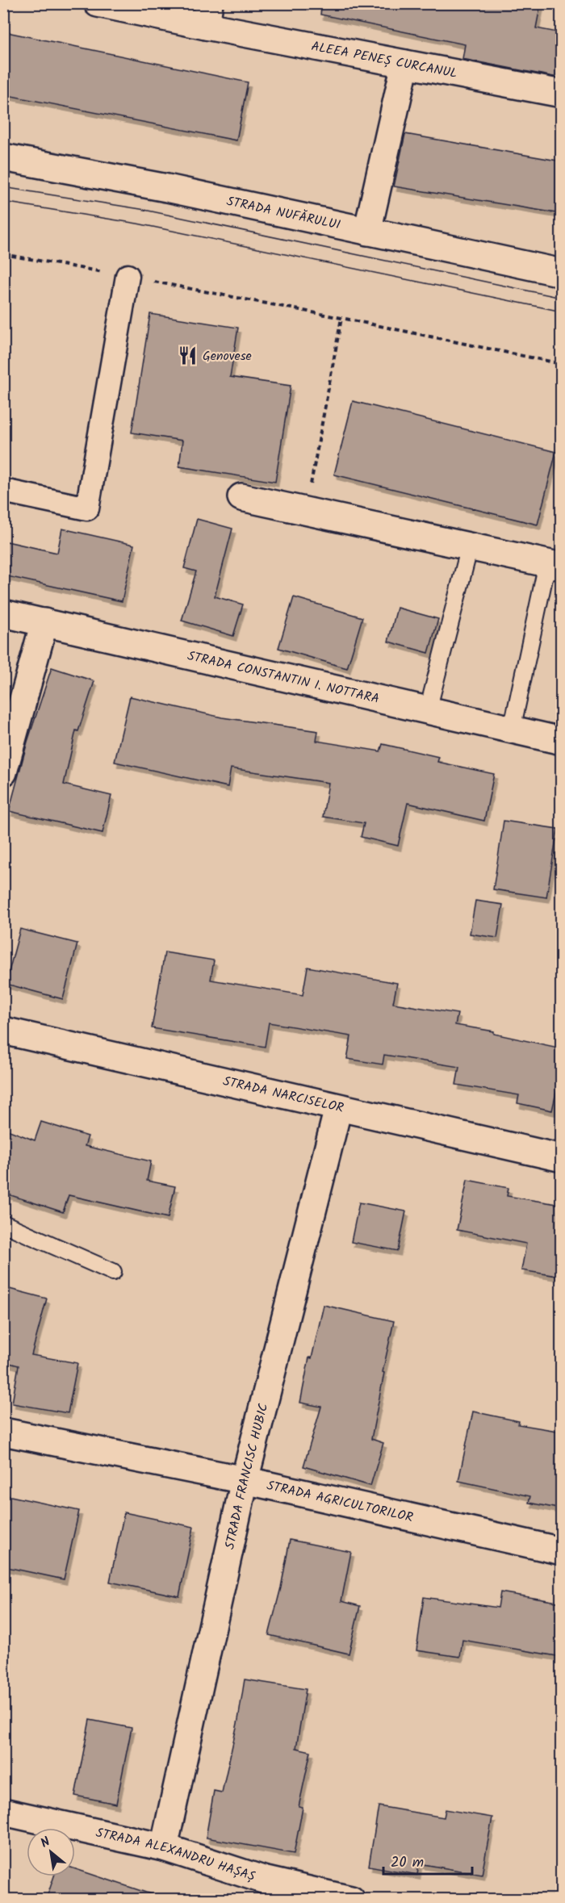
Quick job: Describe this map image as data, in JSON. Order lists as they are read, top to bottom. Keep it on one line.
{"streets":{"street":["ALEEA PENEȘ CURCANUL","STRADA NUFĂRULUI","STRADA CONSTANTIN I. NOTTARA","STRADA NARCISELOR","STRADA FRANCISC HUBIC","STRADA AGRICULTORILOR","STRADA ALEXANDRU HAȘAȘ"]},"crossings":[["STRADA NARCISELOR","STRADA FRANCISC HUBIC"],["STRADA FRANCISC HUBIC","STRADA AGRICULTORILOR"],["STRADA FRANCISC HUBIC","STRADA ALEXANDRU HAȘAȘ"]],"places":{"restaurant":["Genovese"]},"scale_bar":"20 m","north":"top left"}
